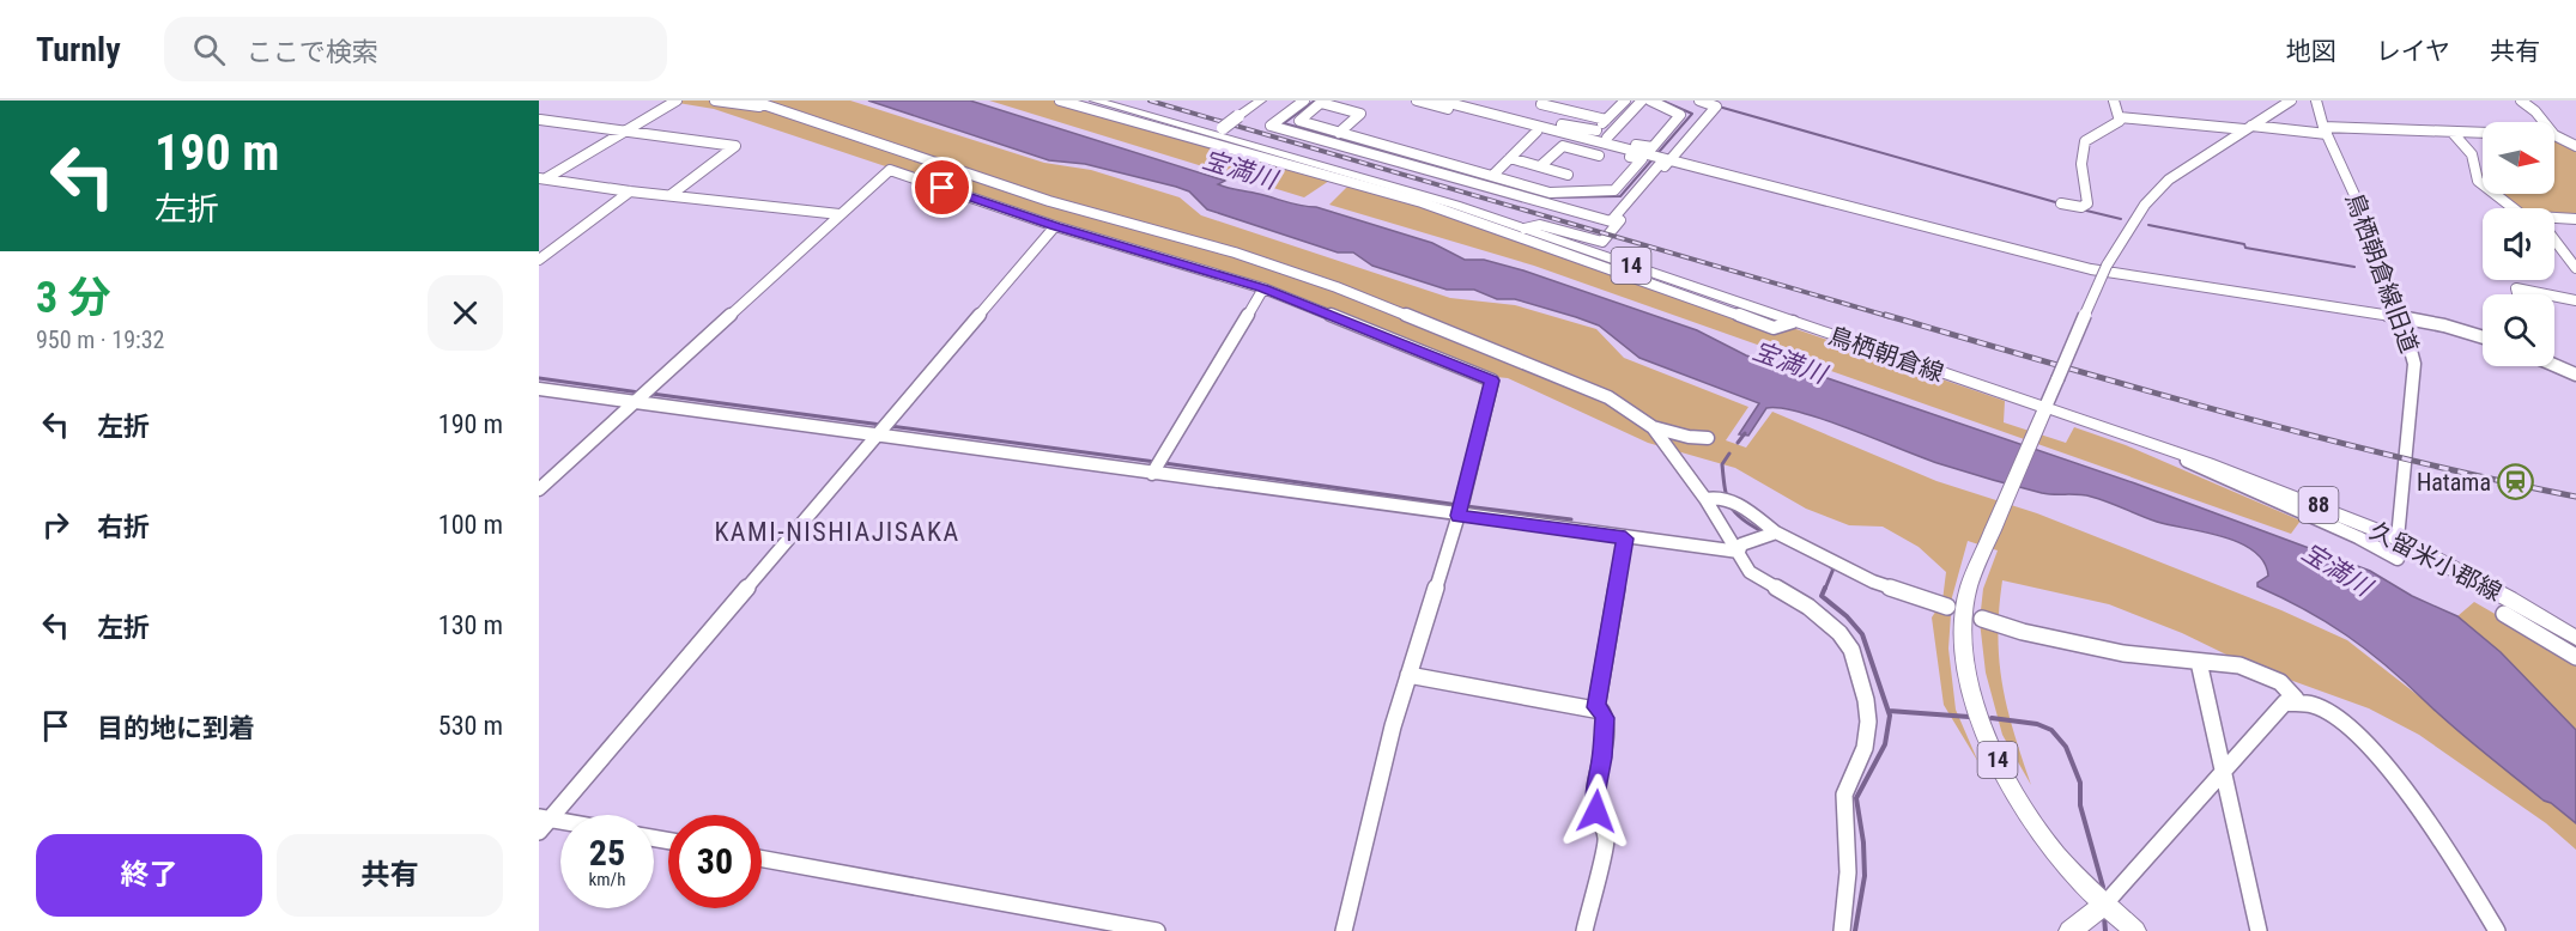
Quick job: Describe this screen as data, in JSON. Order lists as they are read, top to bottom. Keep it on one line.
{"streets":{"main road":["14","鳥栖朝倉線","88","久留米小郡線"],"street":["鳥栖朝倉線旧道"]},"crossings":[["14","鳥栖朝倉線"],["14","久留米小郡線"],["鳥栖朝倉線旧道","久留米小郡線"],["鳥栖朝倉線","久留米小郡線"]],"districts":["KAMI-NISHIAJISAKA"],"water":["宝満川"],"places":{"station":["Hatama"]},"north":"right","page":{"header":"Turnly","search":"ここで検索","nav":["地図","レイヤ","共有"],"turn":["190 m","左折"],"heading":["3 分","950 m · 19:32"],"list":[{"name":"左折","value":"190 m"},{"name":"右折","value":"100 m"},{"name":"左折","value":"130 m"},{"name":"目的地に到着","value":"530 m"}],"speed":"25 km/h","limit":"30","buttons":["終了","共有"]}}
